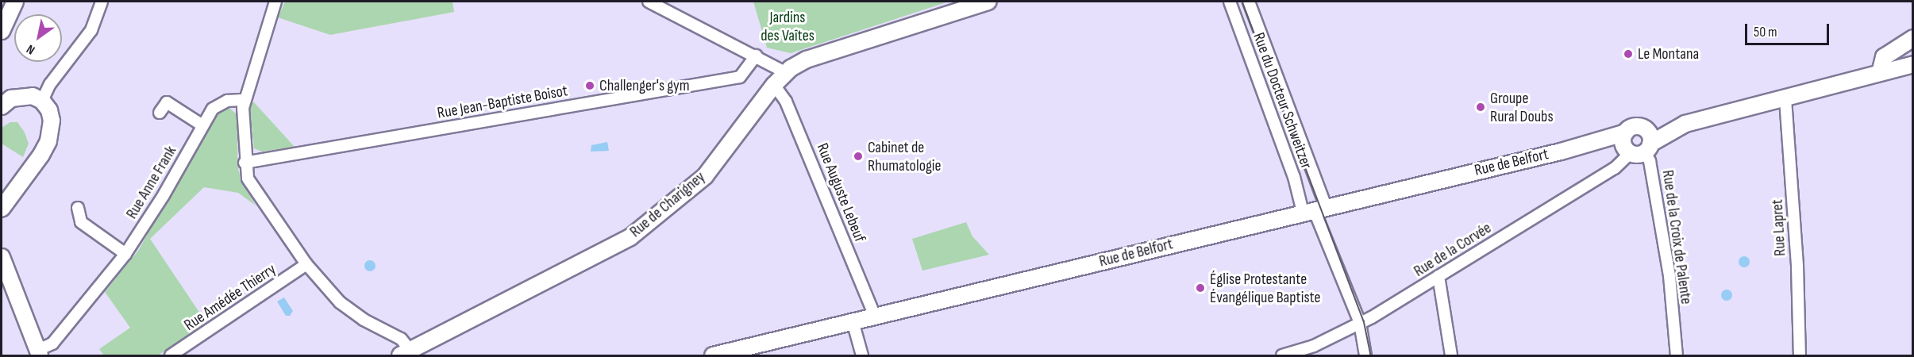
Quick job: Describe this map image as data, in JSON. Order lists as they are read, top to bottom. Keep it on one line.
{"streets":{"main road":["Rue de Belfort","Rue de Charigney"],"street":["Rue du Docteur Schweitzer","Rue Jean-Baptiste Boisot","Rue Anne Frank","Rue Auguste Lebeuf","Rue Lapret","Rue de la Croix de Palente","Rue de la Corvée","Rue Amédée Thierry"]},"crossings":[["Rue du Docteur Schweitzer","Rue de Belfort"],["Rue de Belfort","Rue Auguste Lebeuf"],["Rue de Belfort","Rue de la Croix de Palente"],["Rue de Belfort","Rue de la Corvée"],["Rue Auguste Lebeuf","Rue de Charigney"],["Rue de la Croix de Palente","Rue de la Corvée"]],"parks":["Jardins des Vaîtes"],"places":["Le Montana","Challenger's gym","Groupe Rural Doubs","Cabinet de Rhumatologie","Église Protestante Évangélique Baptiste"],"scale_bar":"50 m","north":"bottom left"}
